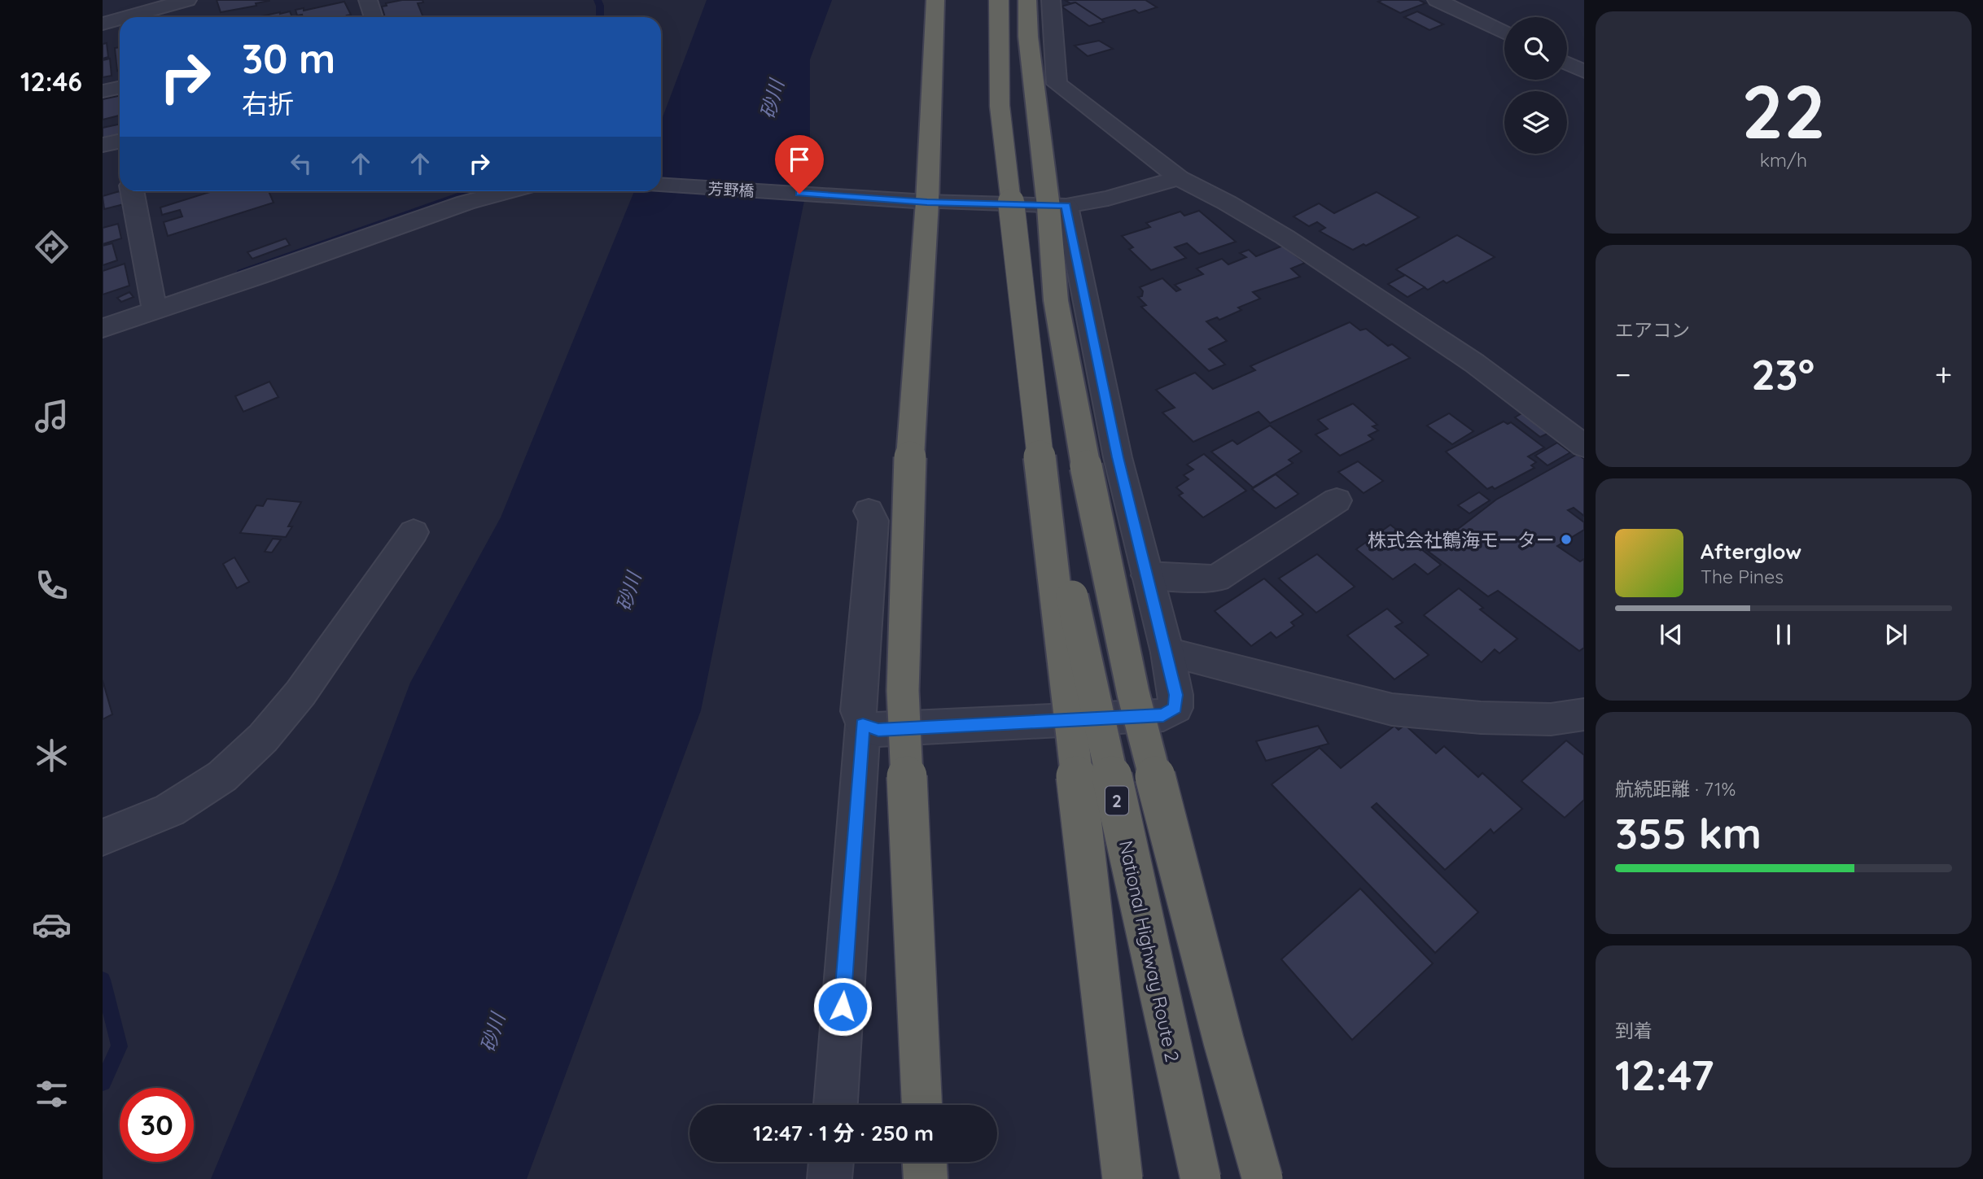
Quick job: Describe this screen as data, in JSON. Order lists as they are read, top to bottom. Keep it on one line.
{"streets":{"highway":["2","National Highway Route 2"],"street":["芳野橋"]},"water":["砂川"],"places":["株式会社鶴海モーター"],"page":{"tabs":"12:46","tile":[["22","km/h"],"エアコン",["航続距離 · 71%","355 km"],["到着","12:47"]],"turn":["30 m","右折"],"heat":["−","23°","+"],"song":["Afterglow","The Pines"],"limit":"30","trip":"12:47 · 1 分 · 250 m"}}
